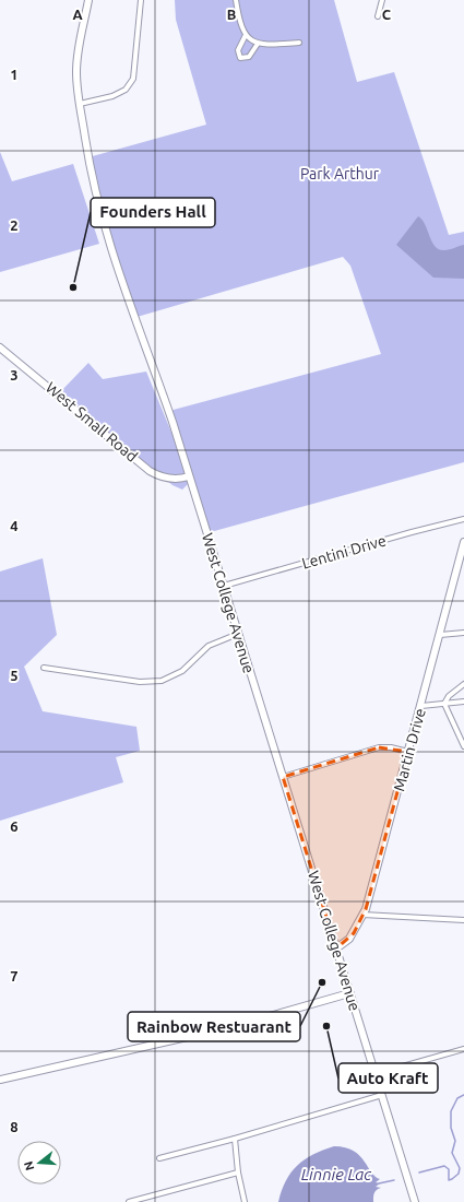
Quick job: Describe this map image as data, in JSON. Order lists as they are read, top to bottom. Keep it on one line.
{"streets":{"street":["West Small Road","Lentini Drive","West College Avenue","Martin Drive"]},"crossings":[["West Small Road","West College Avenue"],["Lentini Drive","West College Avenue"],["West College Avenue","Martin Drive"]],"water":["Linnie Lac"],"parks":["Park Arthur"],"places":["Founders Hall","Rainbow Restuarant","Auto Kraft"],"north":"left","grid":{"columns":["A","B","C"],"rows":["1","2","3","4","5","6","7","8"]}}
